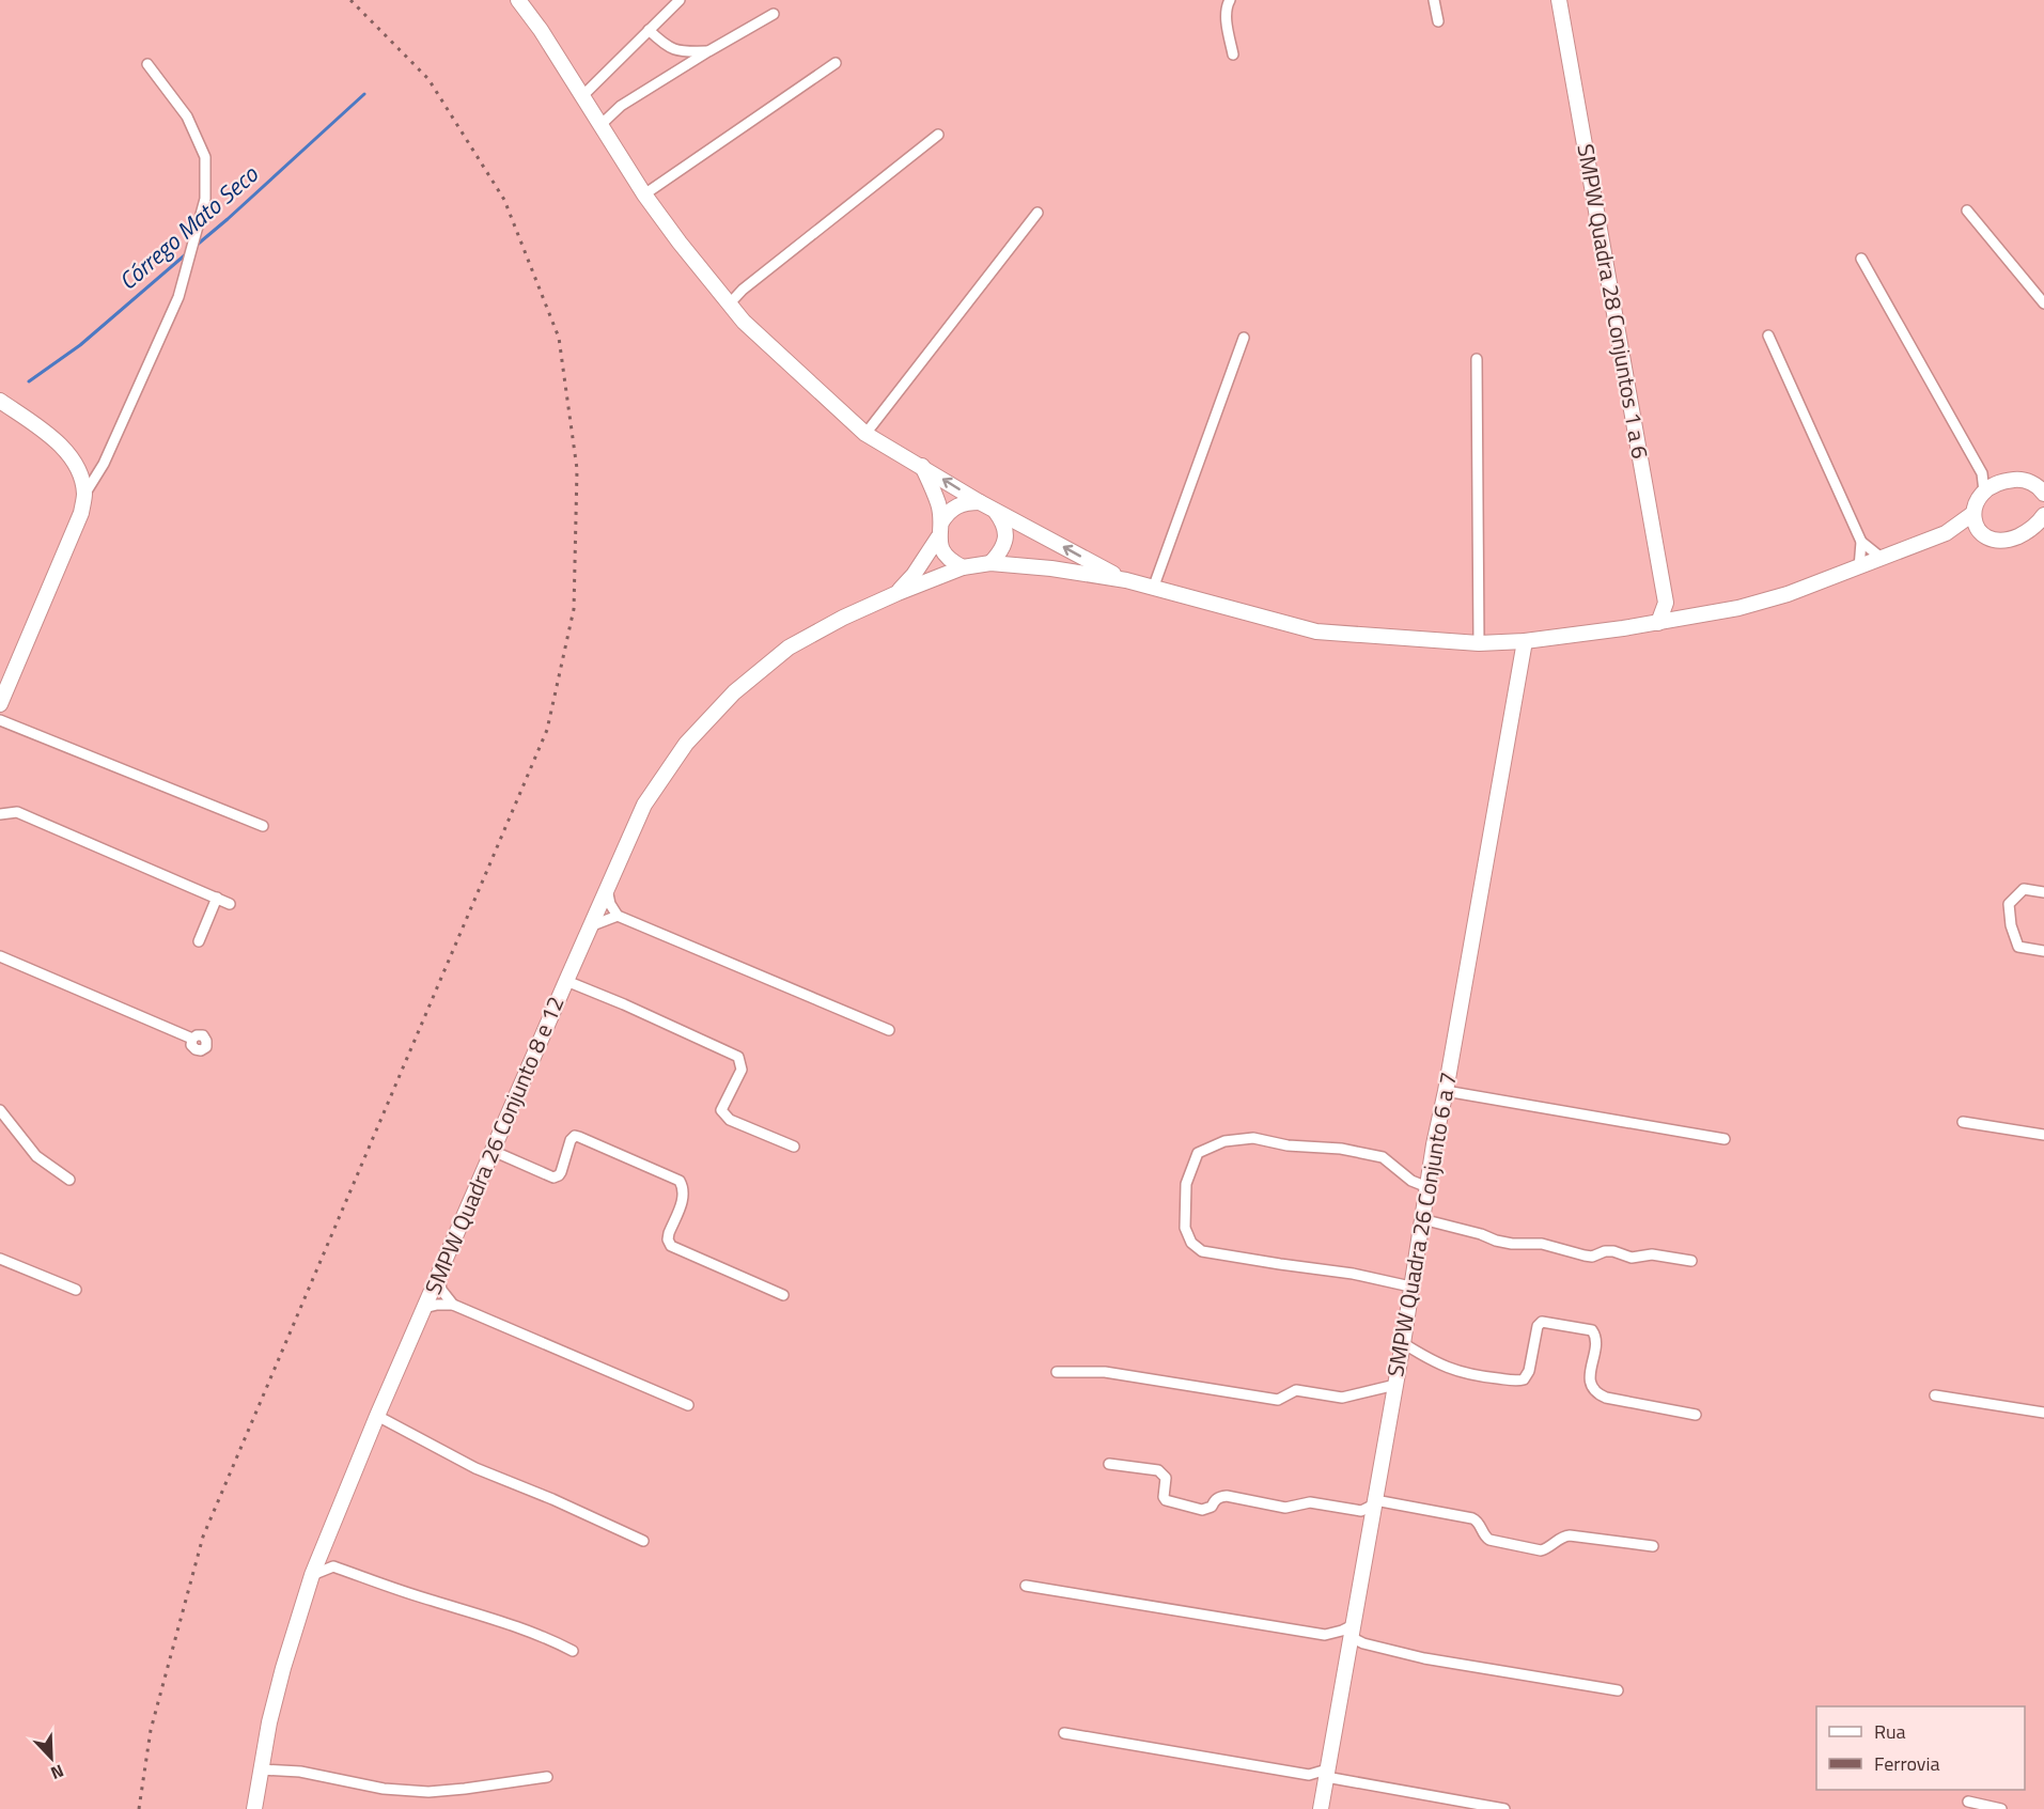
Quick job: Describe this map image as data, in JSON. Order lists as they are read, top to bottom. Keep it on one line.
{"streets":{"street":["SMPW Quadra 28 Conjuntos 1 a 6","SMPW Quadra 26 Conjunto 8 e 12","SMPW Quadra 26 Conjunto 6 a 7"]},"water":["Córrego Mato Seco"],"legend":["Rua","Ferrovia"],"north":"bottom right"}
